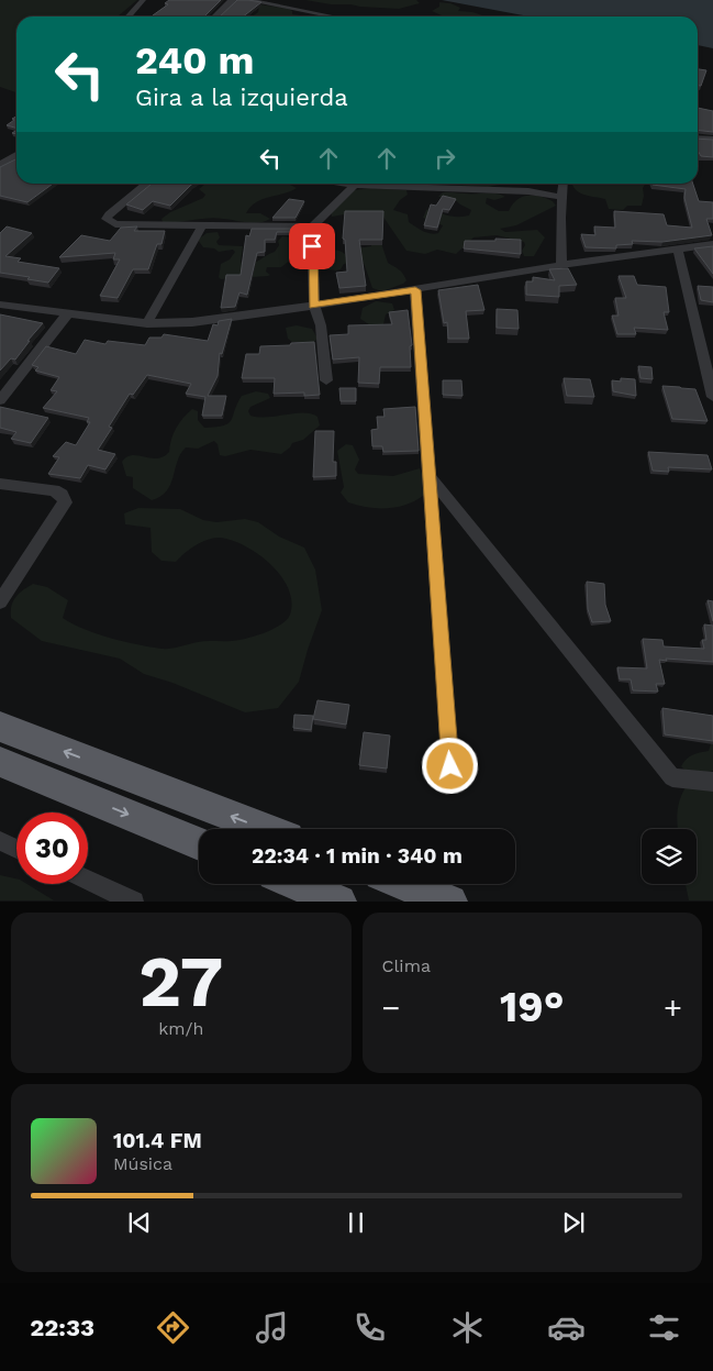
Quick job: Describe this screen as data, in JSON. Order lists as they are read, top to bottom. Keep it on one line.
{"page":{"turn":["240 m","Gira a la izquierda"],"limit":"30","trip":"22:34 · 1 min · 340 m","tile":[["27","km/h"],"Clima"],"heat":["−","19°","+"],"song":["101.4 FM","Música"],"tabs":"22:33"}}
